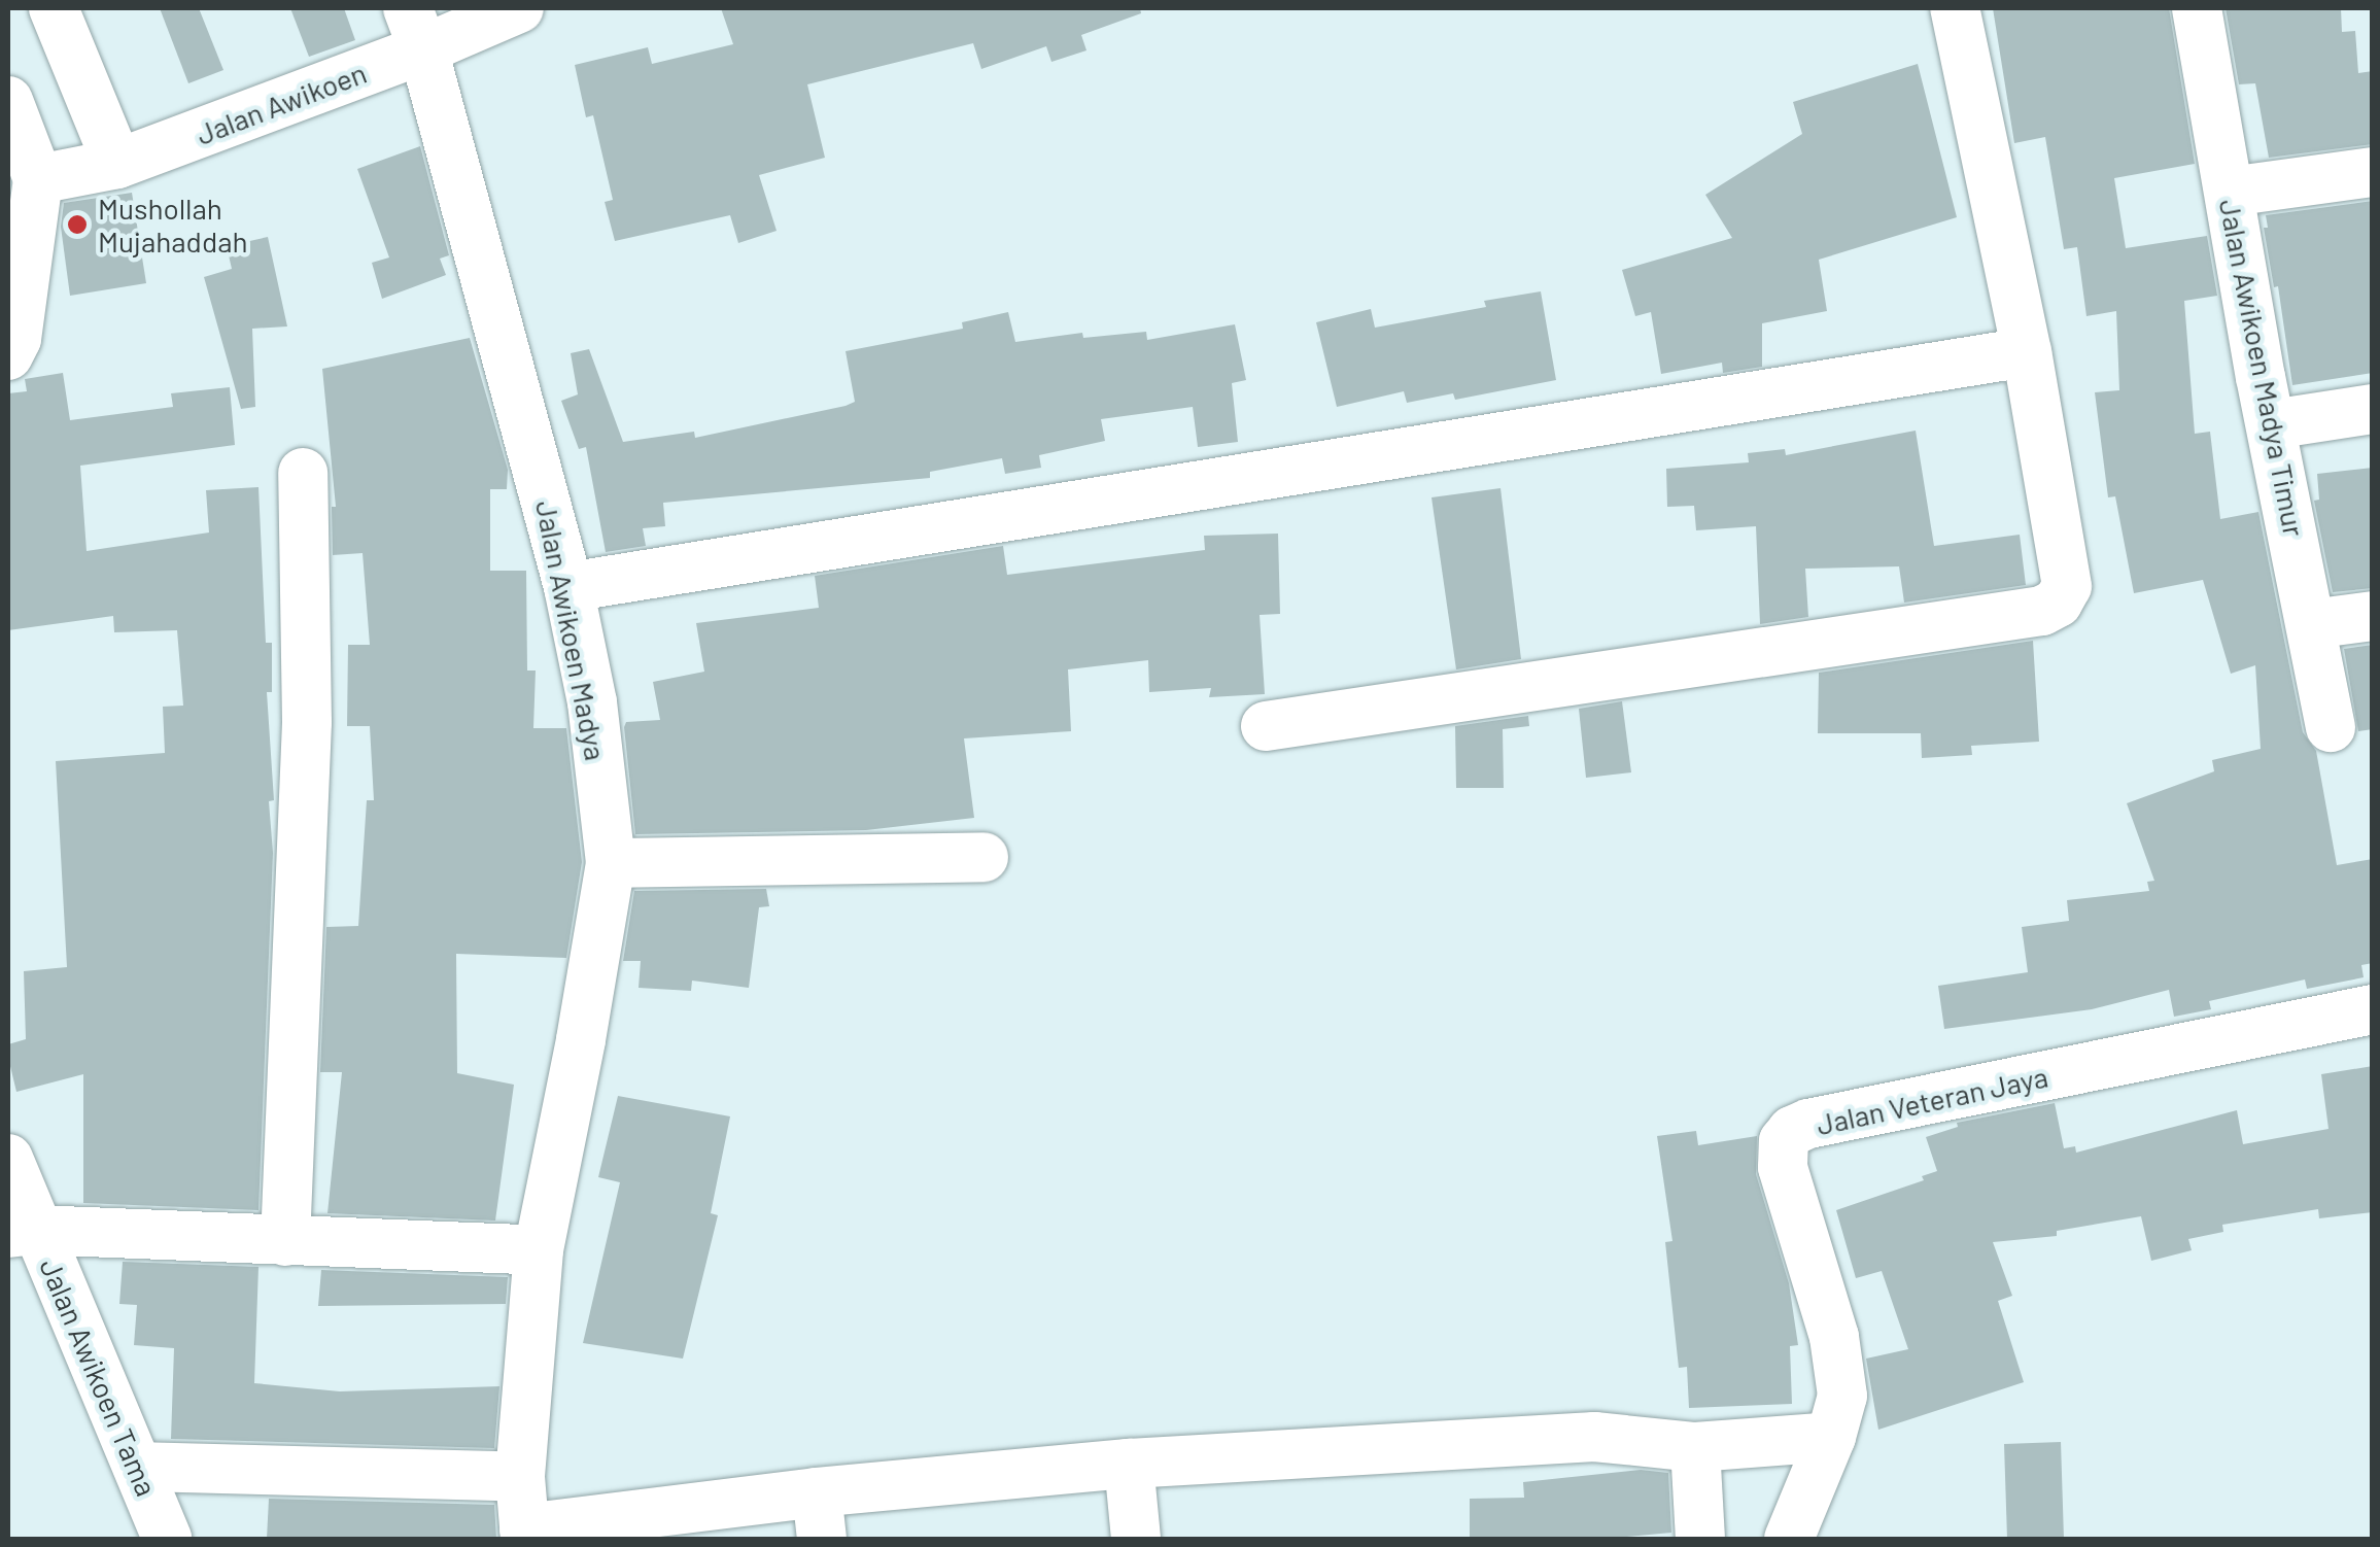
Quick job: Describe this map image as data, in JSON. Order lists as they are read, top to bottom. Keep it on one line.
{"streets":{"street":["Jalan Awikoen","Jalan Awikoen Madya Timur","Jalan Awikoen Madya","Jalan Veteran Jaya","Jalan Awikoen Tama"]},"crossings":[["Jalan Awikoen","Jalan Awikoen Madya"]],"places":["Mushollah Mujahaddah"]}
